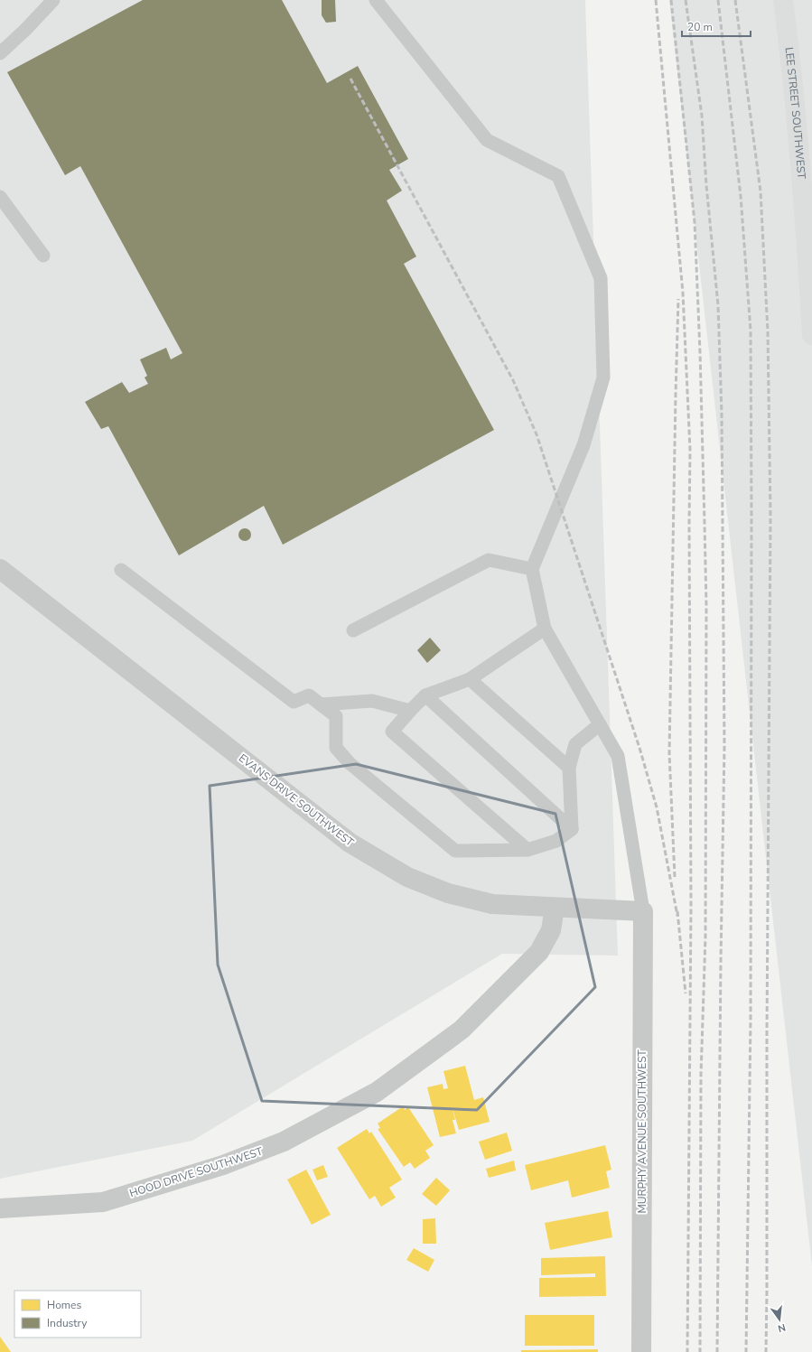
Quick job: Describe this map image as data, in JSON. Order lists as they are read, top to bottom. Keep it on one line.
{"streets":{"main road":["LEE STREET SOUTHWEST"],"street":["EVANS DRIVE SOUTHWEST","MURPHY AVENUE SOUTHWEST","HOOD DRIVE SOUTHWEST"]},"crossings":[["EVANS DRIVE SOUTHWEST","MURPHY AVENUE SOUTHWEST"],["EVANS DRIVE SOUTHWEST","HOOD DRIVE SOUTHWEST"]],"legend":["Homes","Industry"],"scale_bar":"20 m","north":"bottom"}
